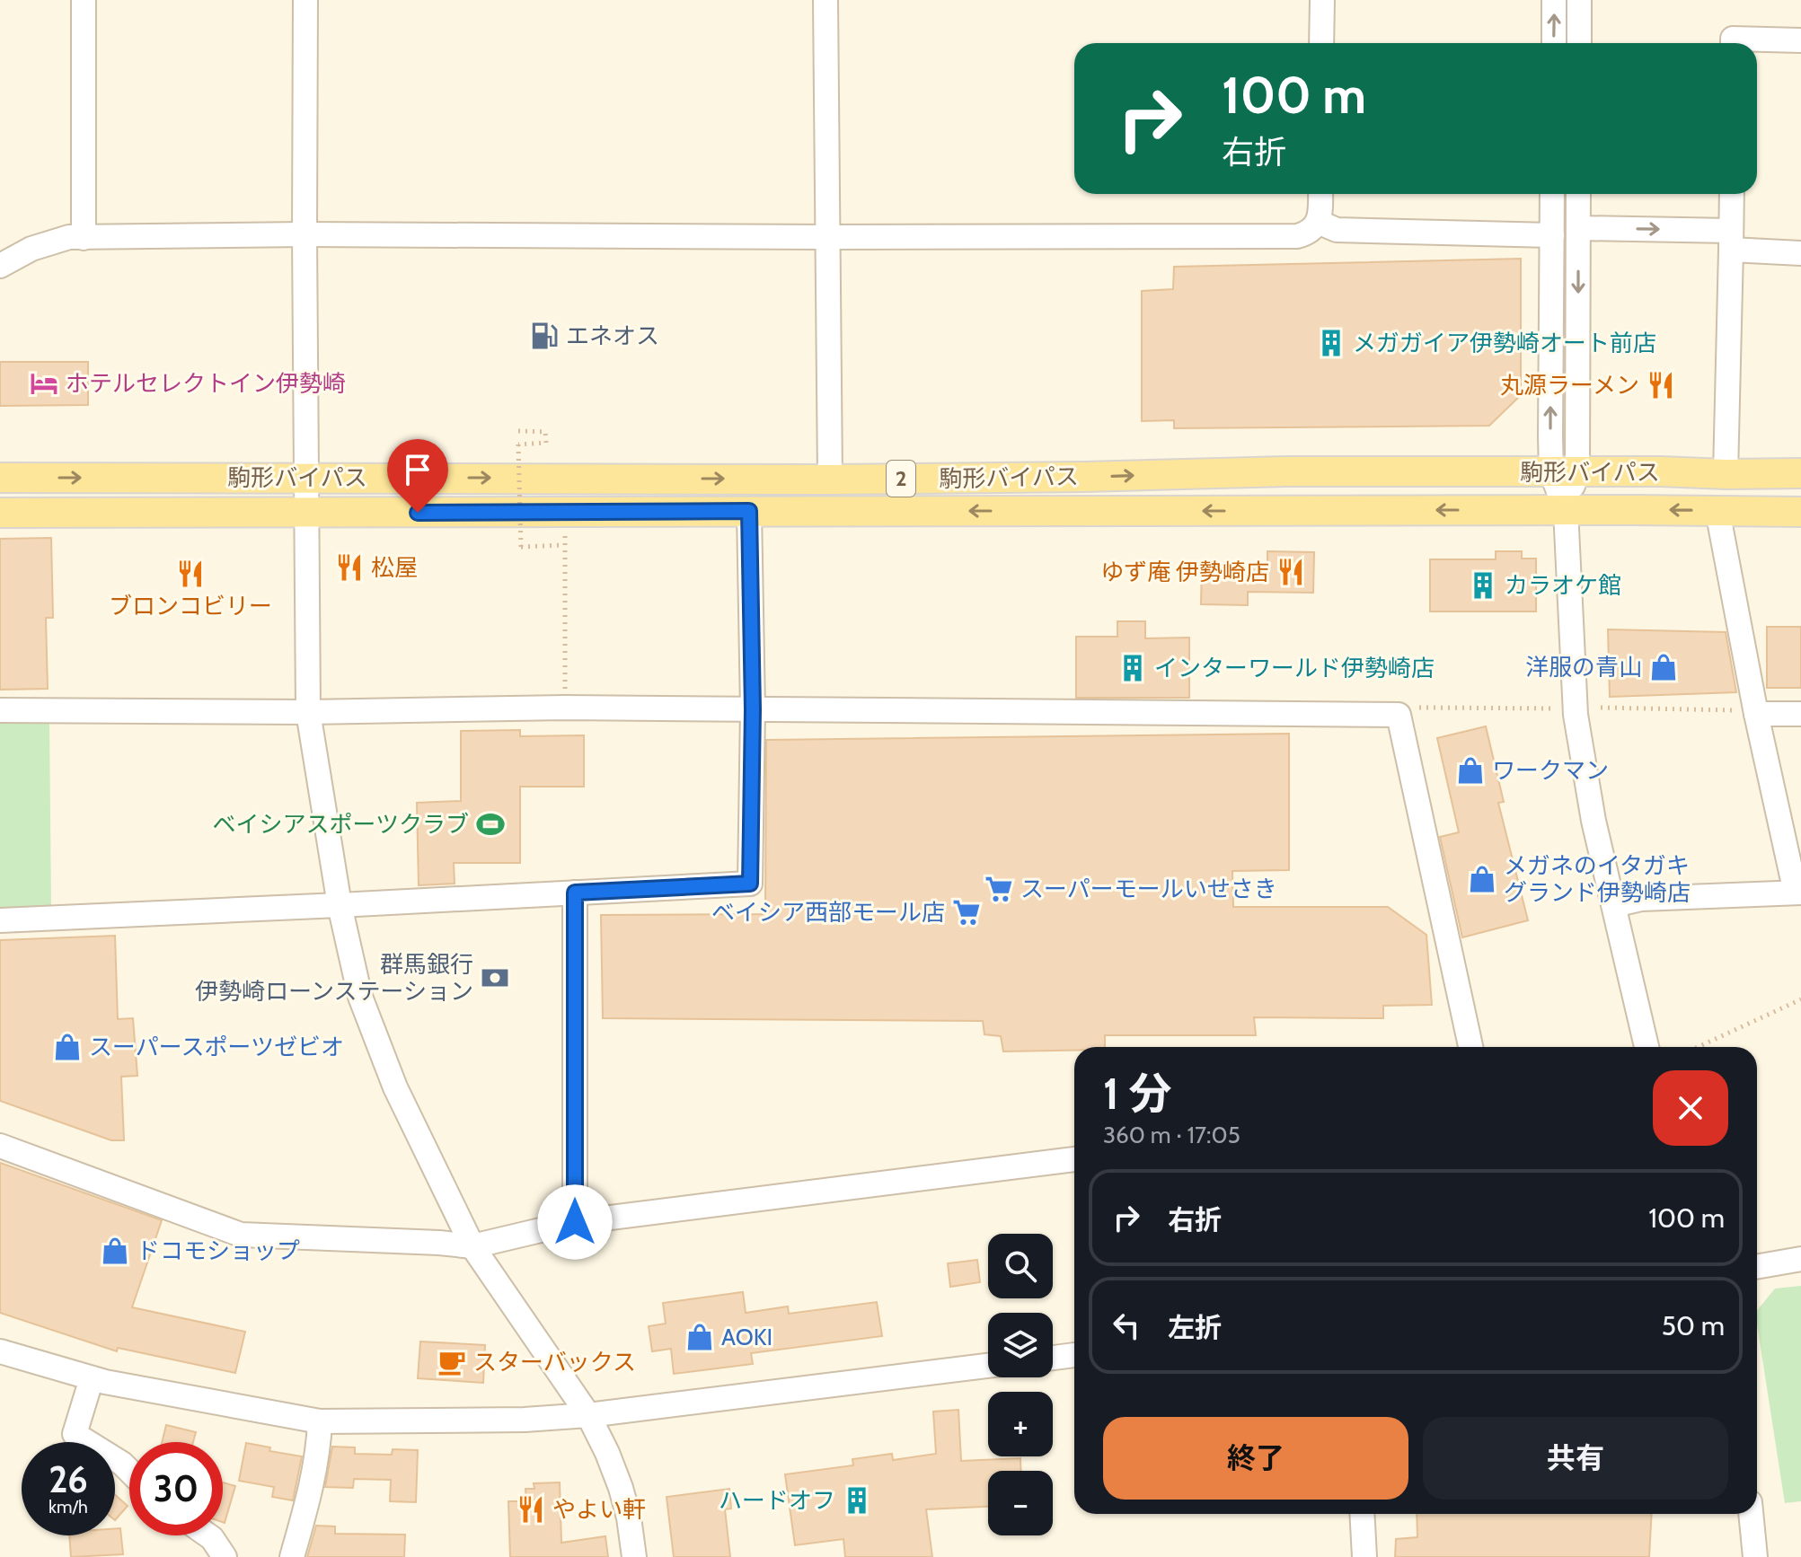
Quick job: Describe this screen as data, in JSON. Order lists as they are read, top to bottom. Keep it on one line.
{"streets":{"main road":["駒形バイパス","2"]},"places":{"fuel station":["エネオス"],"building":["メガガイア伊勢崎オート前店","カラオケ館","インターワールド伊勢崎店","ハードオフ"],"hotel":["ホテルセレクトイン伊勢崎"],"restaurant":["丸源ラーメン","松屋","ゆず庵 伊勢崎店","ブロンコビリー","やよい軒"],"shop":["洋服の青山","ワークマン","メガネのイタガキ グランド伊勢崎店","スーパースポーツゼビオ","ドコモショップ","AOKI"],"sports":["ベイシアスポーツクラブ"],"supermarket":["スーパーモールいせさき","ベイシア西部モール店"],"bank":["群馬銀行 伊勢崎ローンステーション"],"cafe":["スターバックス"]},"page":{"turn":["100 m","右折"],"heading":["1 分","360 m · 17:05"],"list":[{"name":"右折","value":"100 m"},{"name":"左折","value":"50 m"}],"map_buttons":["+","−"],"buttons":["終了","共有"],"speed":"26 km/h","limit":"30"}}
